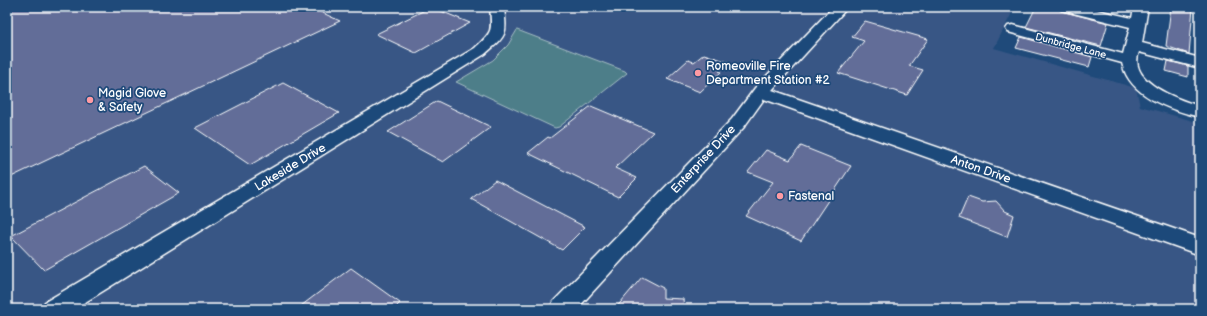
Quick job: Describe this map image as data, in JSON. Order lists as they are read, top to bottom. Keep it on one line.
{"streets":{"street":["Dunbridge Lane","Enterprise Drive","Lakeside Drive","Anton Drive"]},"crossings":[["Enterprise Drive","Anton Drive"]],"places":["Romeoville Fire Department Station #2","Magid Glove & Safety","Fastenal"]}
